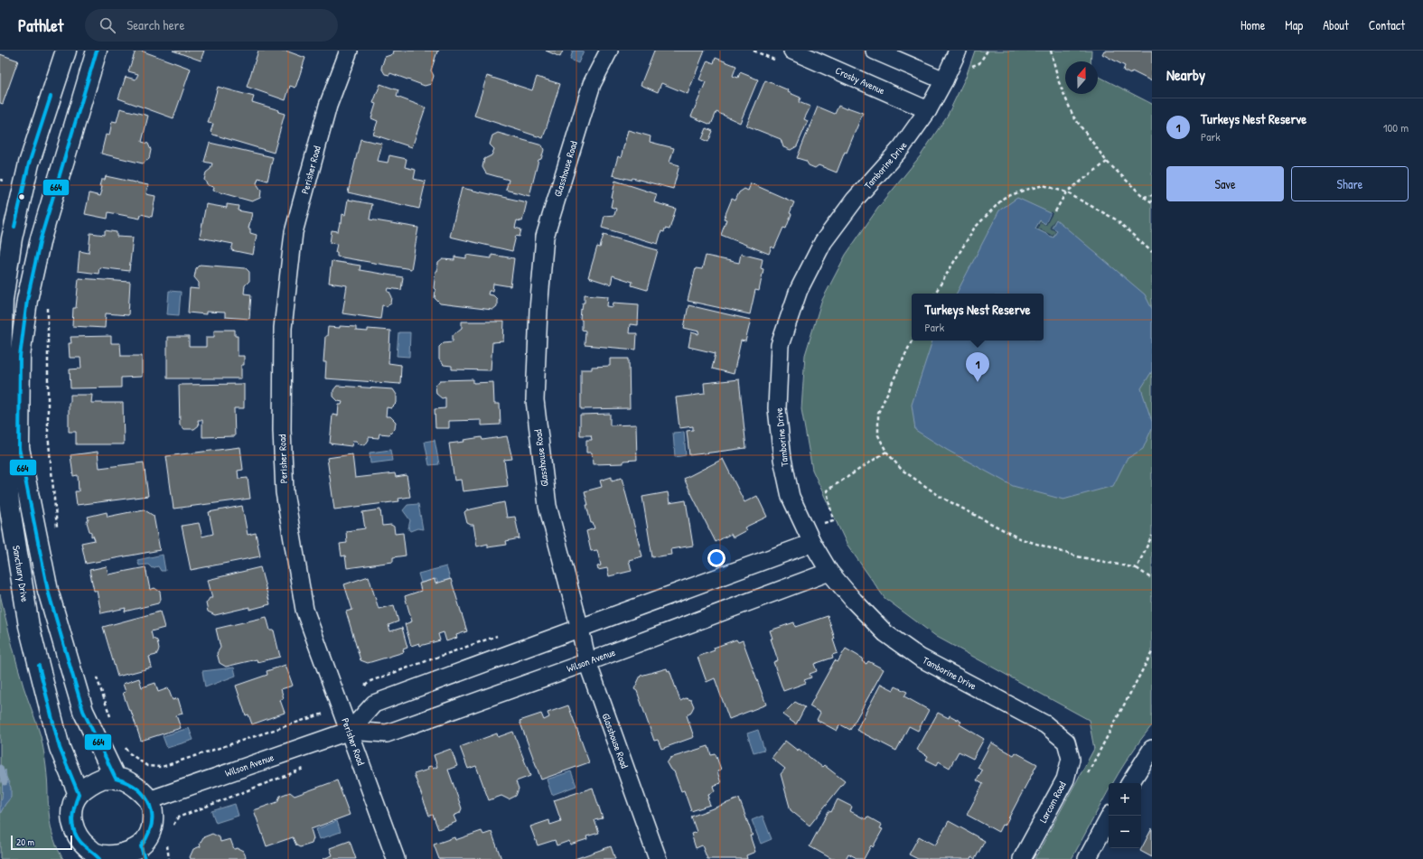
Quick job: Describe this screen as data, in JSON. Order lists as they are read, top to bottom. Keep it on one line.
{"streets":{"main road":["Sanctuary Drive"],"street":["Crosby Avenue","Tamborine Drive","Glasshouse Road","Perisher Road","Wilson Avenue","Larcom Road"]},"crossings":[["Crosby Avenue","Tamborine Drive"],["Tamborine Drive","Wilson Avenue"],["Tamborine Drive","Larcom Road"],["Glasshouse Road","Wilson Avenue"],["Perisher Road","Wilson Avenue"],["Sanctuary Drive","Wilson Avenue"]],"lines":["transit line 664"],"scale_bar":"20 m","north":"top","page":{"header":"Pathlet","search":"Search here","nav":["Home","Map","About","Contact"],"heading":"Nearby","list":[{"mark":"1","name":"Turkeys Nest Reserve","note":"Park","value":"100 m"}],"buttons":["Save","Share"],"popup":["Turkeys Nest Reserve","Park"],"pins":"1","map_buttons":["+","−"],"scale":"20 m"}}
